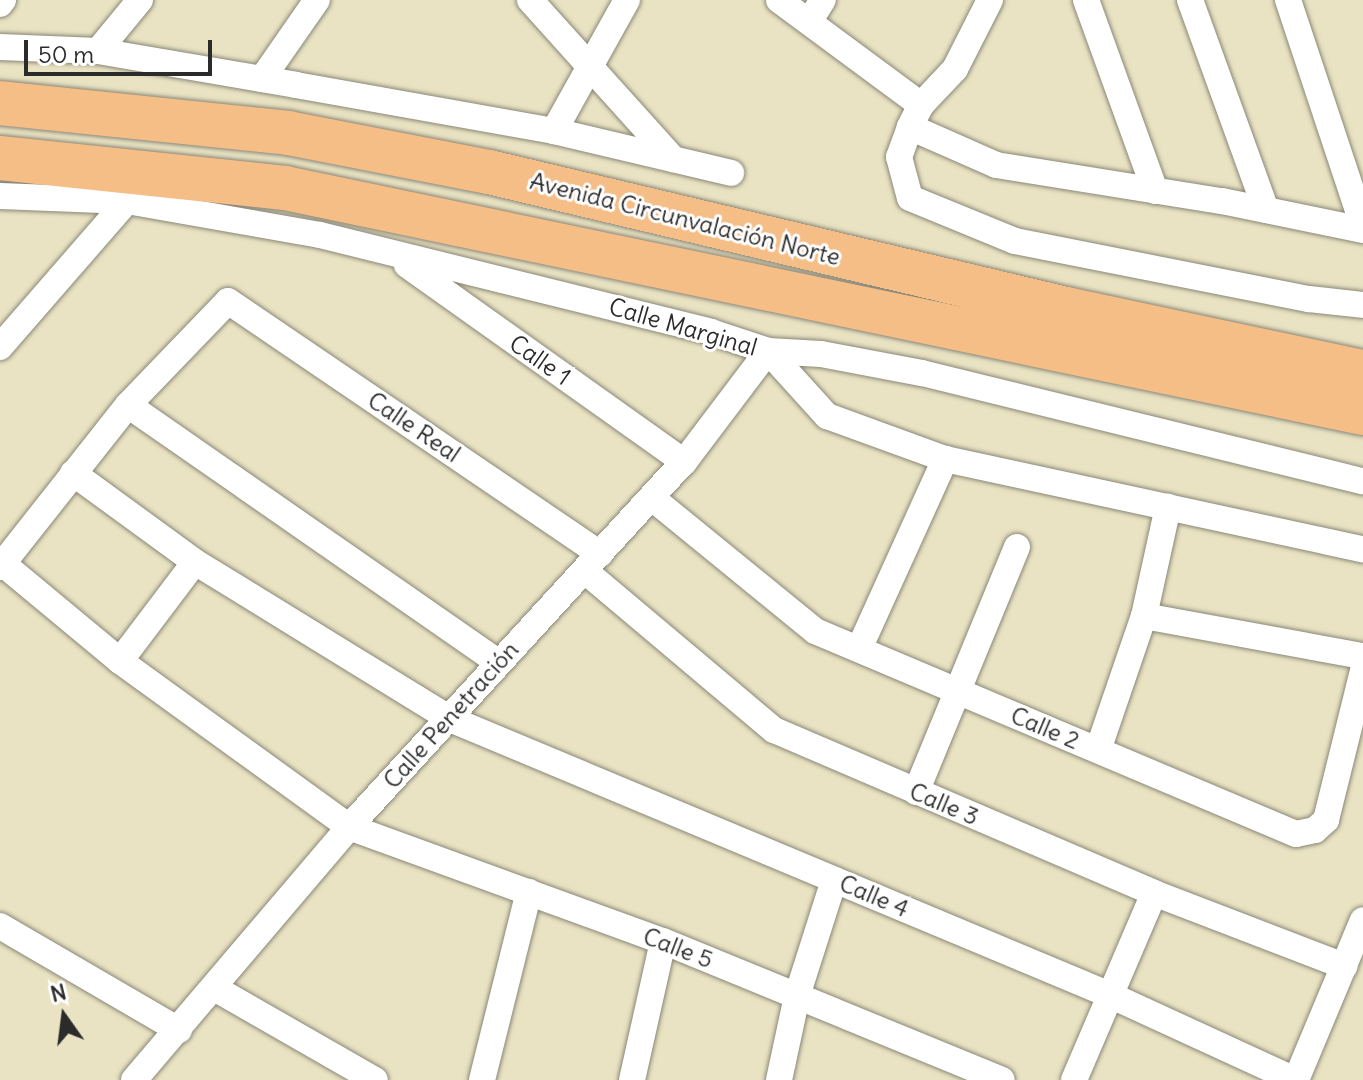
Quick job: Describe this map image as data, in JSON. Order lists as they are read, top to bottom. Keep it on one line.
{"streets":{"highway":["Avenida Circunvalación Norte"],"street":["Calle Marginal","Calle 1","Calle Real","Calle Penetración","Calle 2","Calle 3","Calle 4","Calle 5"]},"crossings":[["Calle Marginal","Calle 1"],["Calle Marginal","Calle Penetración"],["Calle 1","Calle Penetración"],["Calle Real","Calle Penetración"],["Calle Real","Calle 3"],["Calle Penetración","Calle 2"],["Calle Penetración","Calle 3"],["Calle Penetración","Calle 4"],["Calle Penetración","Calle 5"]],"scale_bar":"50 m","north":"top"}
